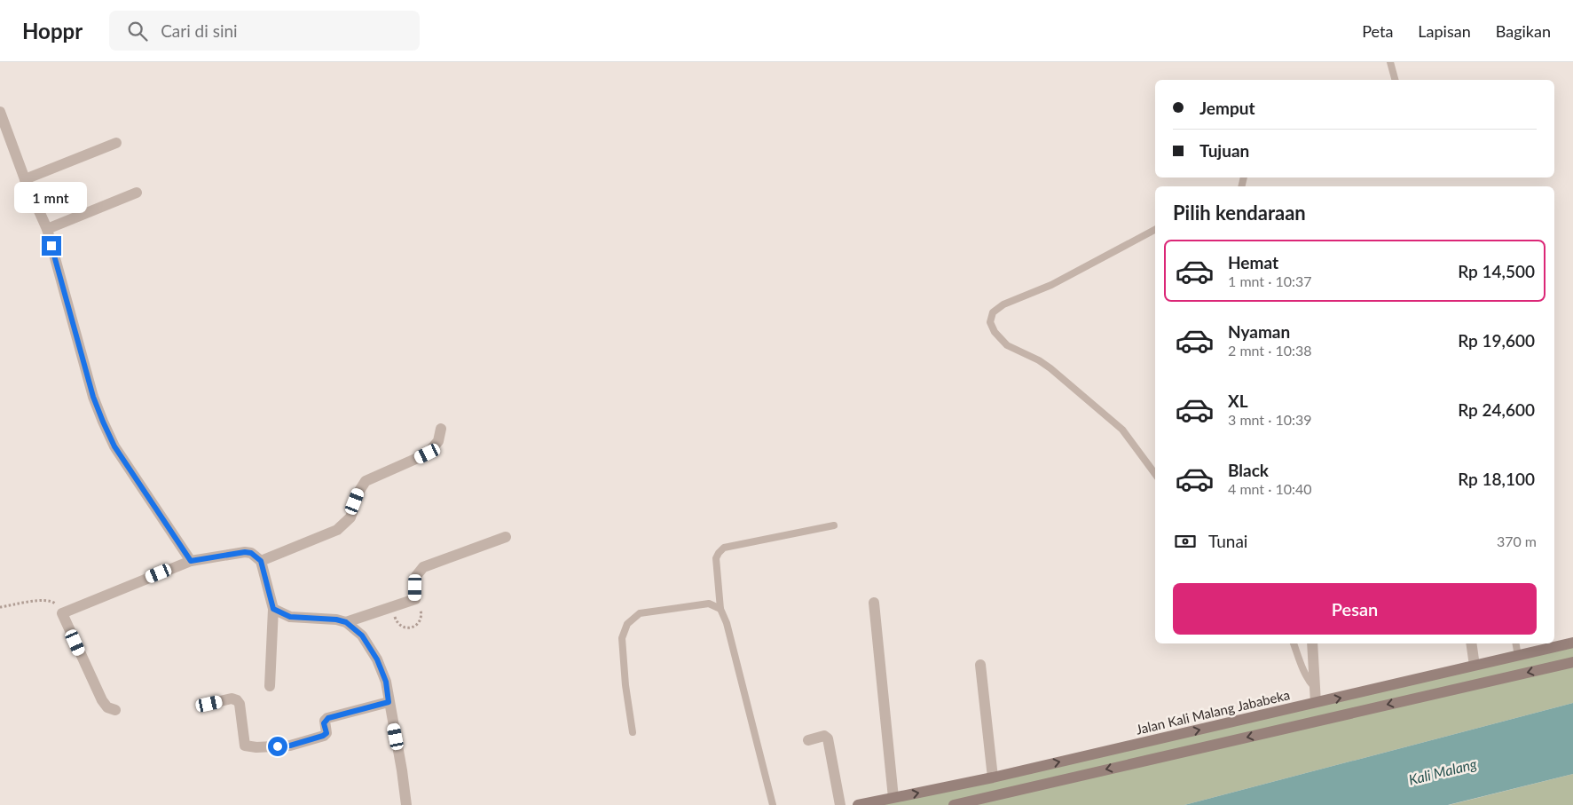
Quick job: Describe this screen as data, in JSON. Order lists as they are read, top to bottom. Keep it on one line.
{"streets":{"main road":["Jalan Kali Malang Jababeka"]},"water":["Kali Malang"],"page":{"header":"Hoppr","search":"Cari di sini","nav":["Peta","Lapisan","Bagikan"],"banner":["Jemput","Tujuan"],"bubble":"1 mnt","heading":"Pilih kendaraan","list":[{"name":"Hemat","note":"1 mnt · 10:37","value":"Rp 14,500"},{"name":"Nyaman","note":"2 mnt · 10:38","value":"Rp 19,600"},{"name":"XL","note":"3 mnt · 10:39","value":"Rp 24,600"},{"name":"Black","note":"4 mnt · 10:40","value":"Rp 18,100"}],"pay":["Tunai","370 m"],"buttons":"Pesan"}}
